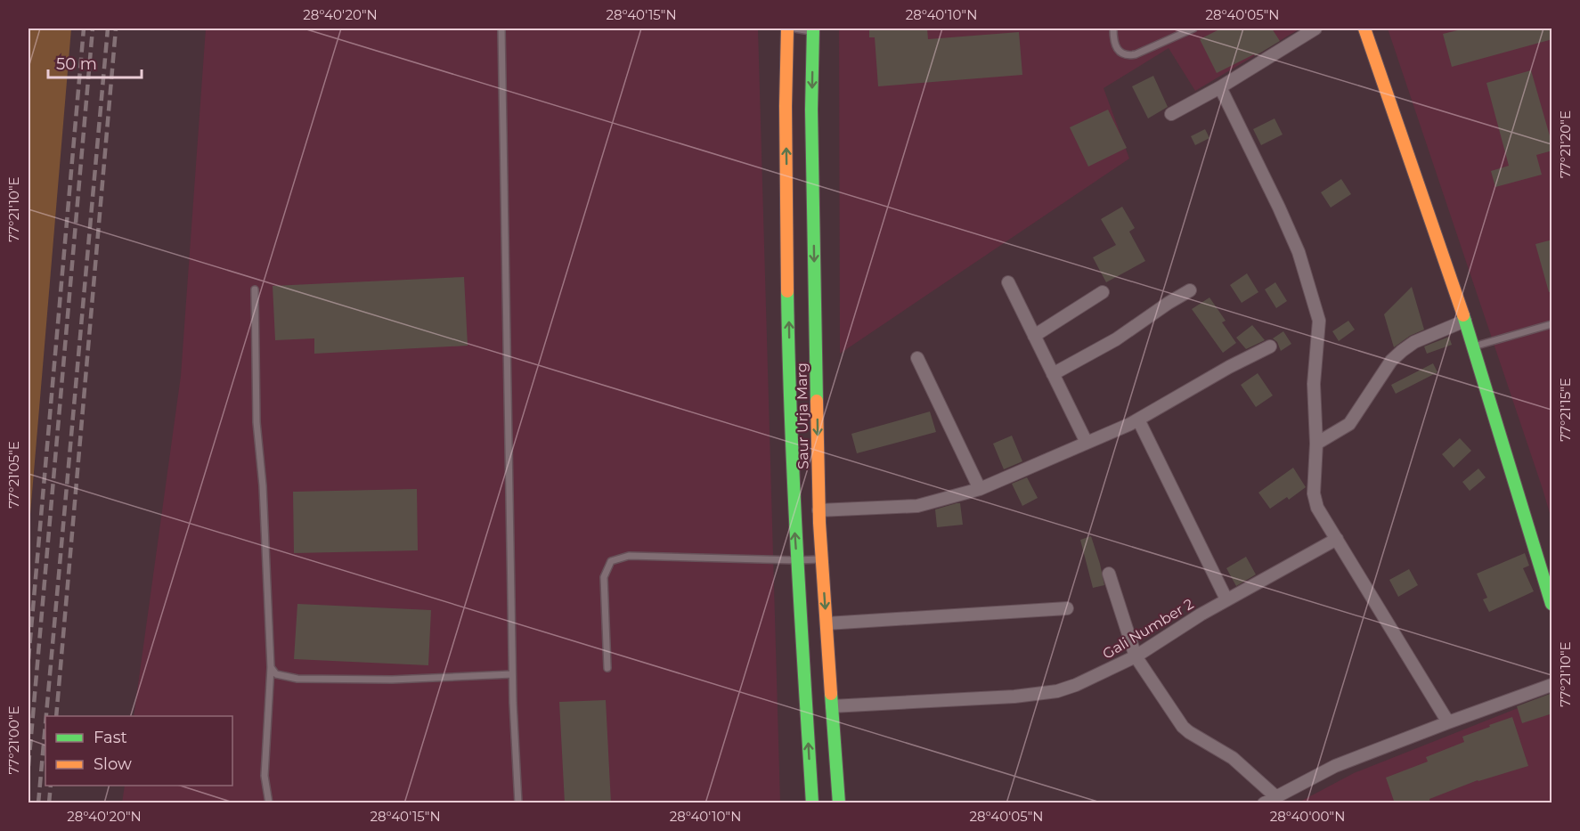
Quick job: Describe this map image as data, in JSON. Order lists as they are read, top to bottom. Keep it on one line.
{"streets":{"street":["Saur Urja Marg","Gali Number 2"]},"crossings":[["Saur Urja Marg","Gali Number 2"]],"legend":["Fast","Slow"],"scale_bar":"50 m","coordinates":["28°40'20\"N","28°40'15\"N","28°40'10\"N","28°40'05\"N","77°21'20\"E","77°21'10\"E","77°21'15\"E","77°21'05\"E","77°21'00\"E","28°40'00\"N"]}
